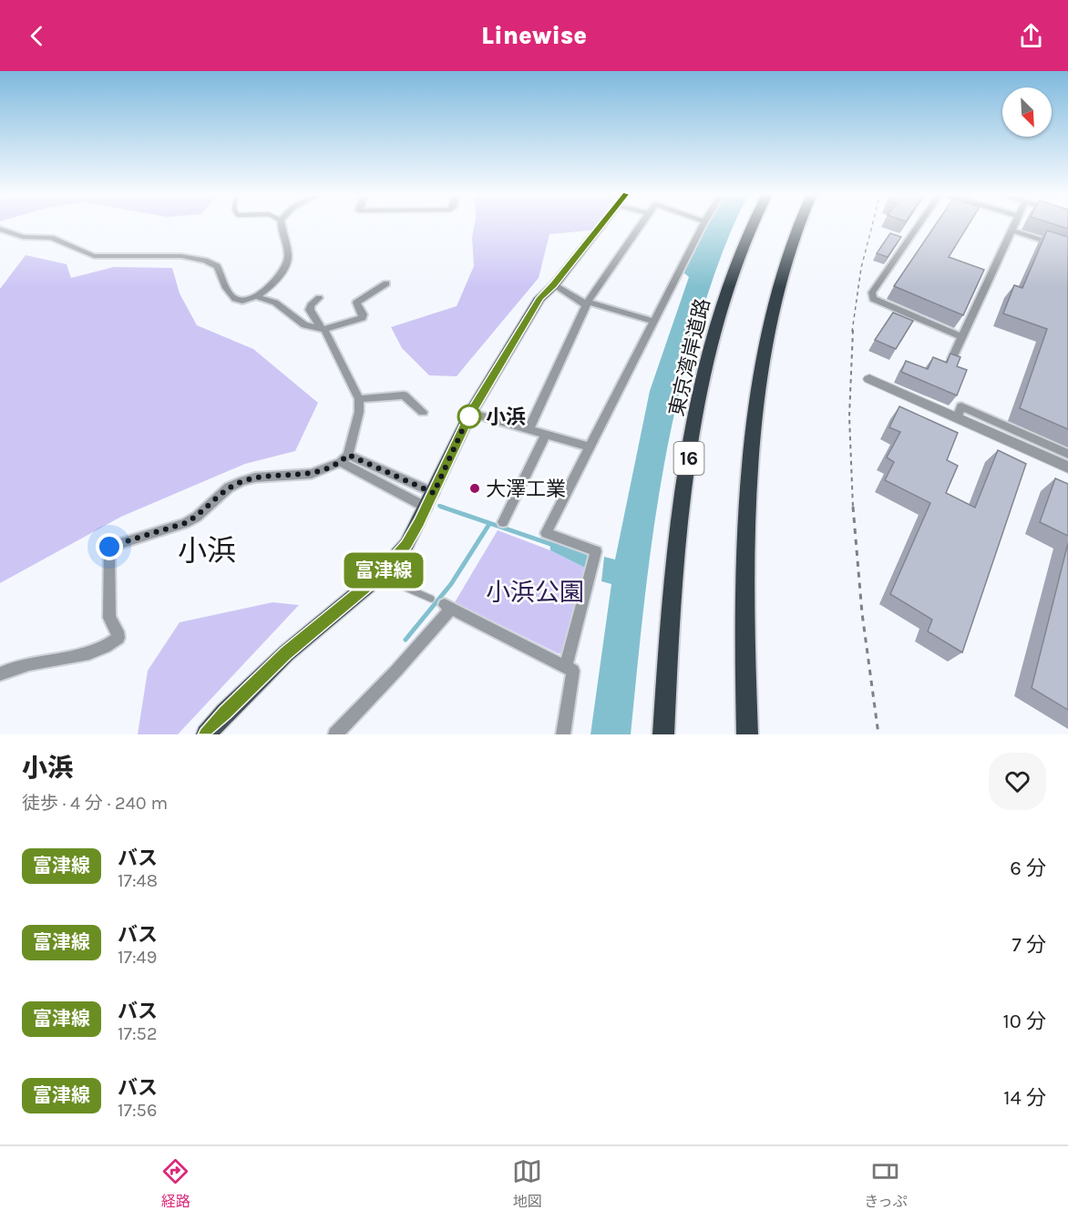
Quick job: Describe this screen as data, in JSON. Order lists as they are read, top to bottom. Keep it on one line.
{"streets":{"highway":["東京湾岸道路","16"]},"districts":["小浜"],"parks":["小浜公園"],"places":["小浜","大澤工業"],"lines":["bus line 富津線"],"north":"bottom right","page":{"header":"Linewise","on_map":"富津線","heading":["小浜","徒歩 · 4 分 · 240 m"],"list":[{"mark":"富津線","name":"バス","note":"17:48","value":"6 分"},{"mark":"富津線","name":"バス","note":"17:49","value":"7 分"},{"mark":"富津線","name":"バス","note":"17:52","value":"10 分"},{"mark":"富津線","name":"バス","note":"17:56","value":"14 分"}],"tabs":["経路","地図","きっぷ"]}}
